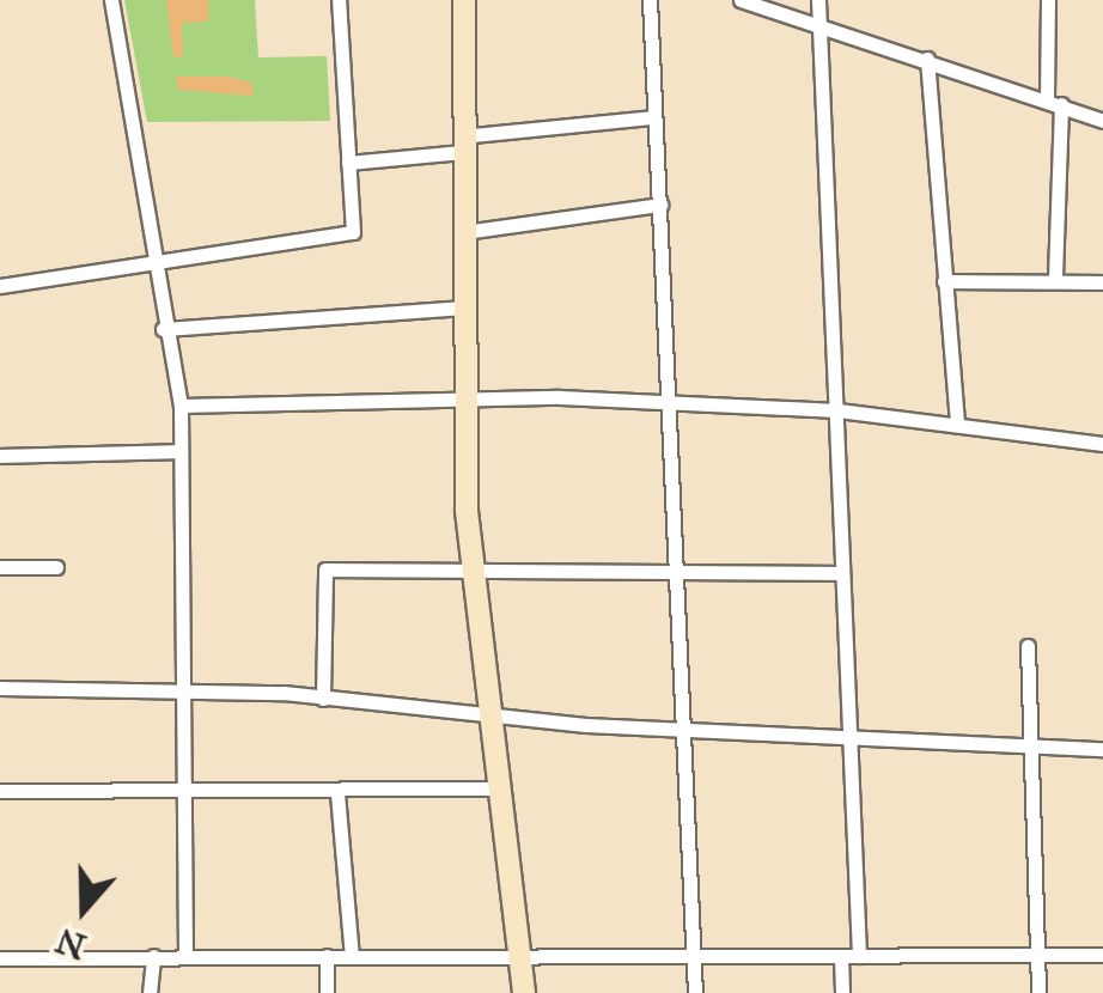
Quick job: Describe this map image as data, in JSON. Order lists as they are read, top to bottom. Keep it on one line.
{"north":"bottom"}
